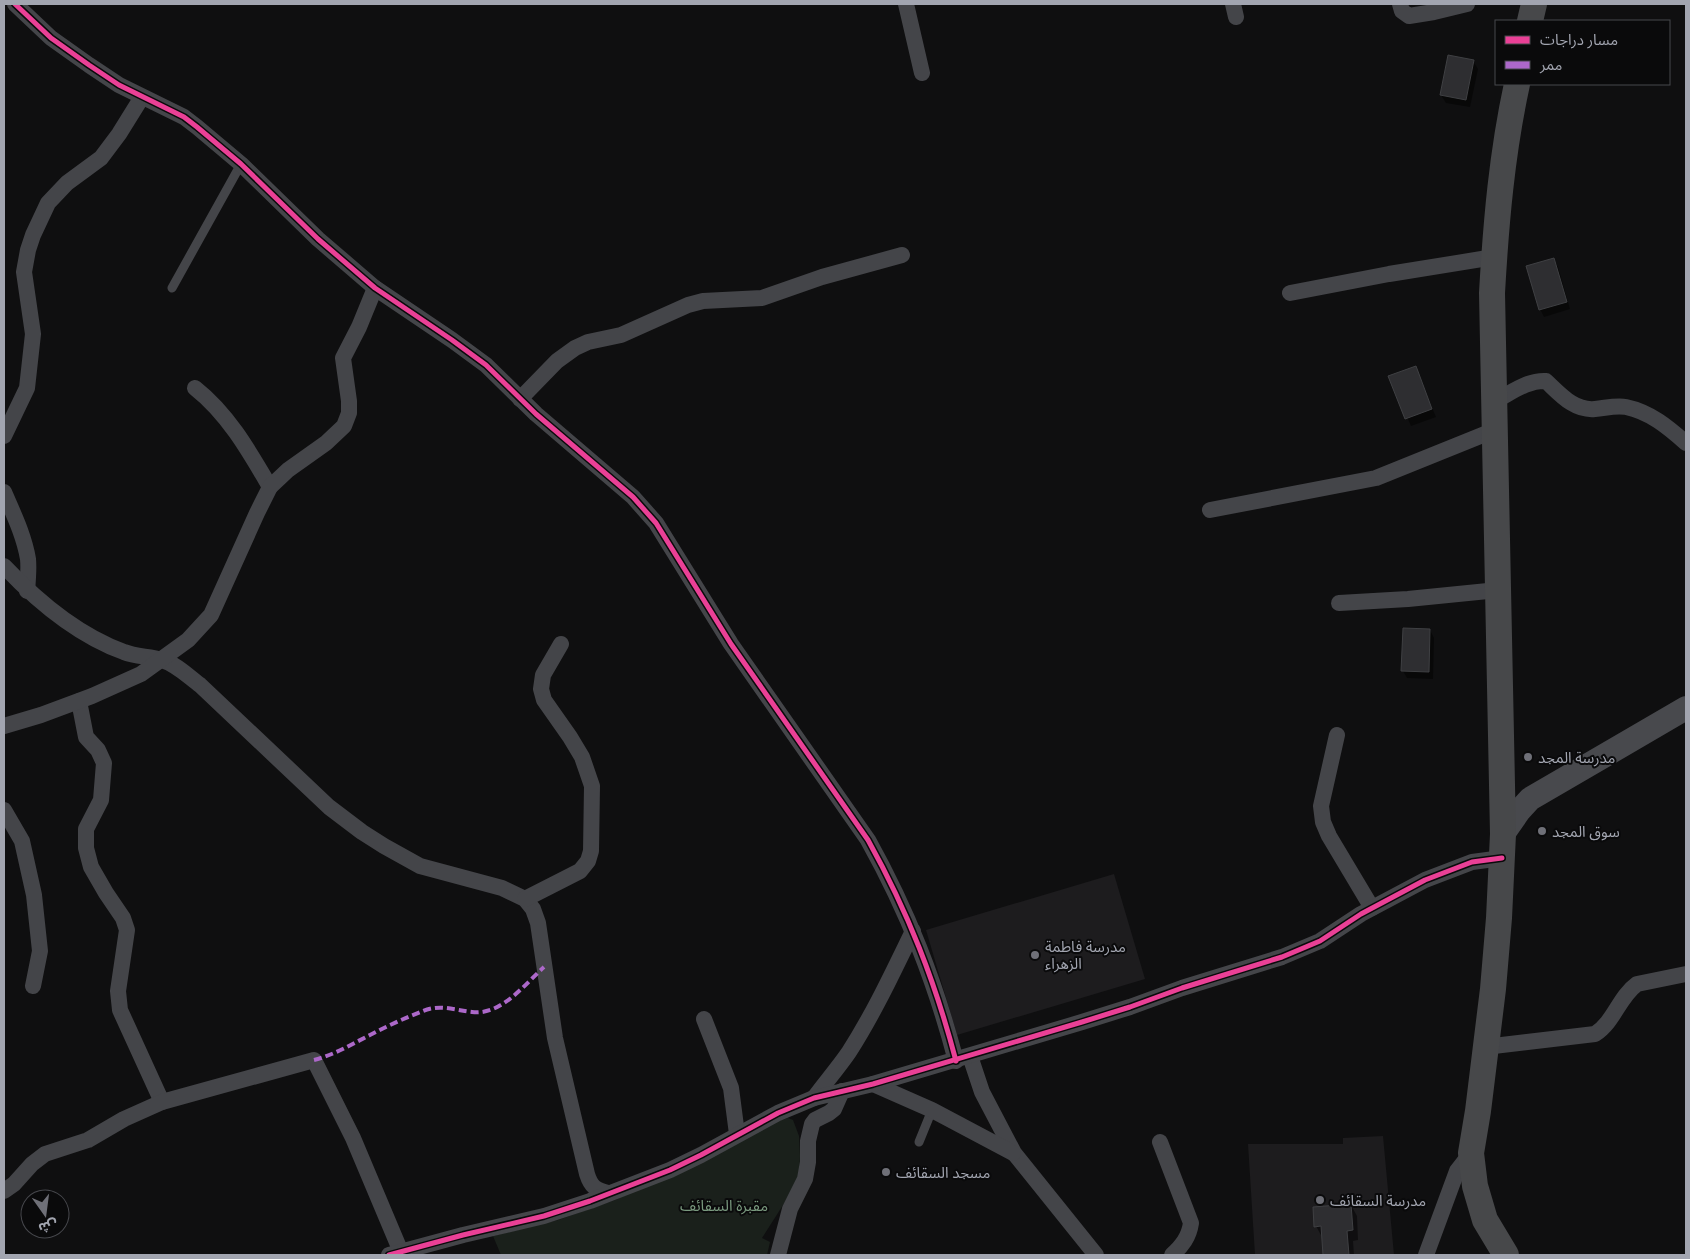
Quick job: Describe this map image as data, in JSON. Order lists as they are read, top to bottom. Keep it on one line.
{"parks":["مقبرة السقائف"],"places":["مدرسة المجد","سوق المجد","مدرسة فاطمة الزهراء","مسجد السقائف","مدرسة السقائف"],"legend":["مسار دراجات","ممر"],"north":"bottom"}
